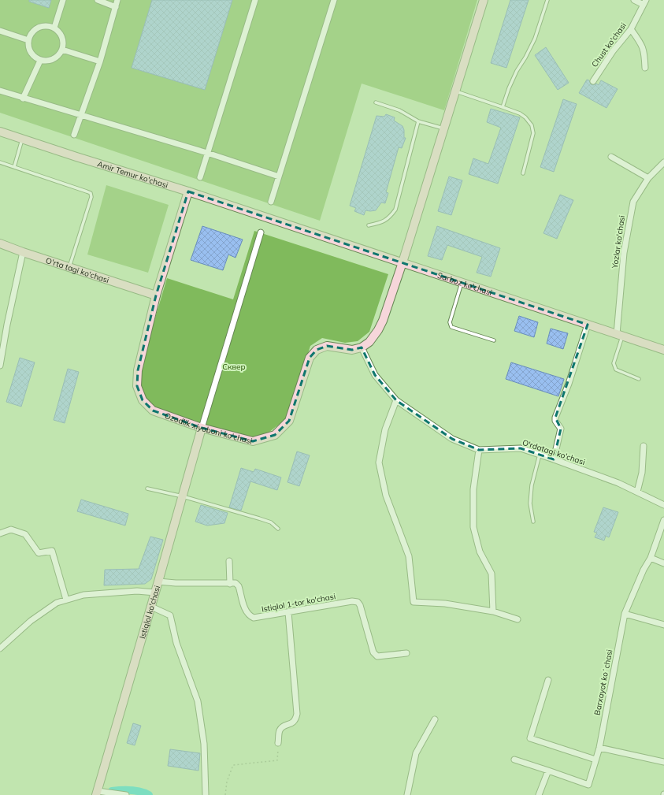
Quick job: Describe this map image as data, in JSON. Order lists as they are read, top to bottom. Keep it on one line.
{"streets":{"main road":["Amir Temur ko'chasi","O'rta tagi ko'chasi","Sarboz ko'chasi","Ozodlik xiyoboni ko'chasi","Istiqlol ko'chasi"],"street":["Chust ko'chasi","Yozlar ko'chasi","O'rdatagi ko'chasi","Istiqlol 1-tor ko'chasi","Barxayot koʻchasi"]},"crossings":[["Amir Temur ko'chasi","Sarboz ko'chasi"],["Amir Temur ko'chasi","Ozodlik xiyoboni ko'chasi"],["Yozlar ko'chasi","Sarboz ko'chasi"],["O'rta tagi ko'chasi","Ozodlik xiyoboni ko'chasi"],["Ozodlik xiyoboni ko'chasi","O'rdatagi ko'chasi"],["Ozodlik xiyoboni ko'chasi","Istiqlol ko'chasi"]],"parks":["Сквер"]}
